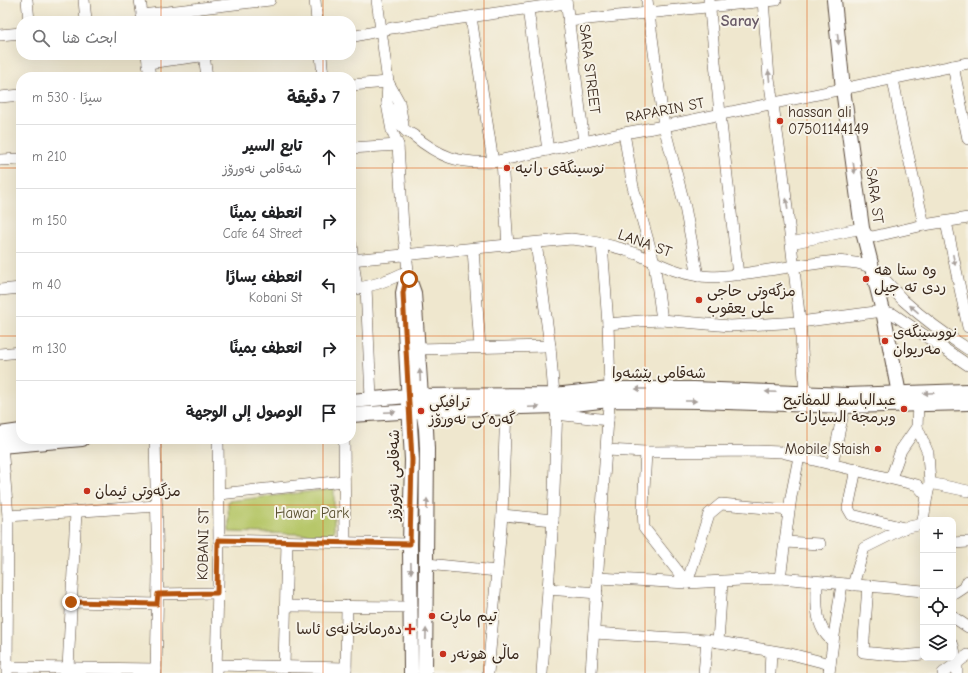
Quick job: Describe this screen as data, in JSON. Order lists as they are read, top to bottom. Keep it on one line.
{"streets":{"main road":["SARA ST","شەقامی پێشەوا","شەقامی نەورۆز"],"street":["SARA STREET","RAPARIN ST","LANA ST","KOBANI ST"]},"crossings":[["SARA STREET","RAPARIN ST"],["RAPARIN ST","SARA ST"],["RAPARIN ST","شەقامی نەورۆز"],["SARA ST","LANA ST"],["SARA ST","شەقامی پێشەوا"],["LANA ST","شەقامی نەورۆز"],["شەقامی پێشەوا","شەقامی نەورۆز"]],"one_way":["SARA ST"],"districts":["Saray"],"parks":["Hawar Park"],"places":{"other":["hassan ali 07501144149","نوسينگةى رانيه","وه ستا هه ردى ته جيل","مزگەوتی حاجی علی یعقوب","نووسینگەی مەریوان","عبدالباسط للمفاتيح وبرمجة السيارات","ترافیکی گەرەکی نەورۆز","Mobile Staish","مزگەوتی ئیمان","تیم ماڕت","ماڵی هونەر"],"health":["دەرمانخانەی ئاسا"]},"page":{"search":"ابحث هنا","heading":["7 دقيقة","سيرًا · 530 m"],"list":[["تابع السير","شەقامی نەورۆز","210 m"],["انعطف يمينًا","Cafe 64 Street","150 m"],["انعطف يسارًا","Kobani St","40 m"],["انعطف يمينًا","130 m"],"الوصول إلى الوجهة"],"map_buttons":["+","−"]}}
